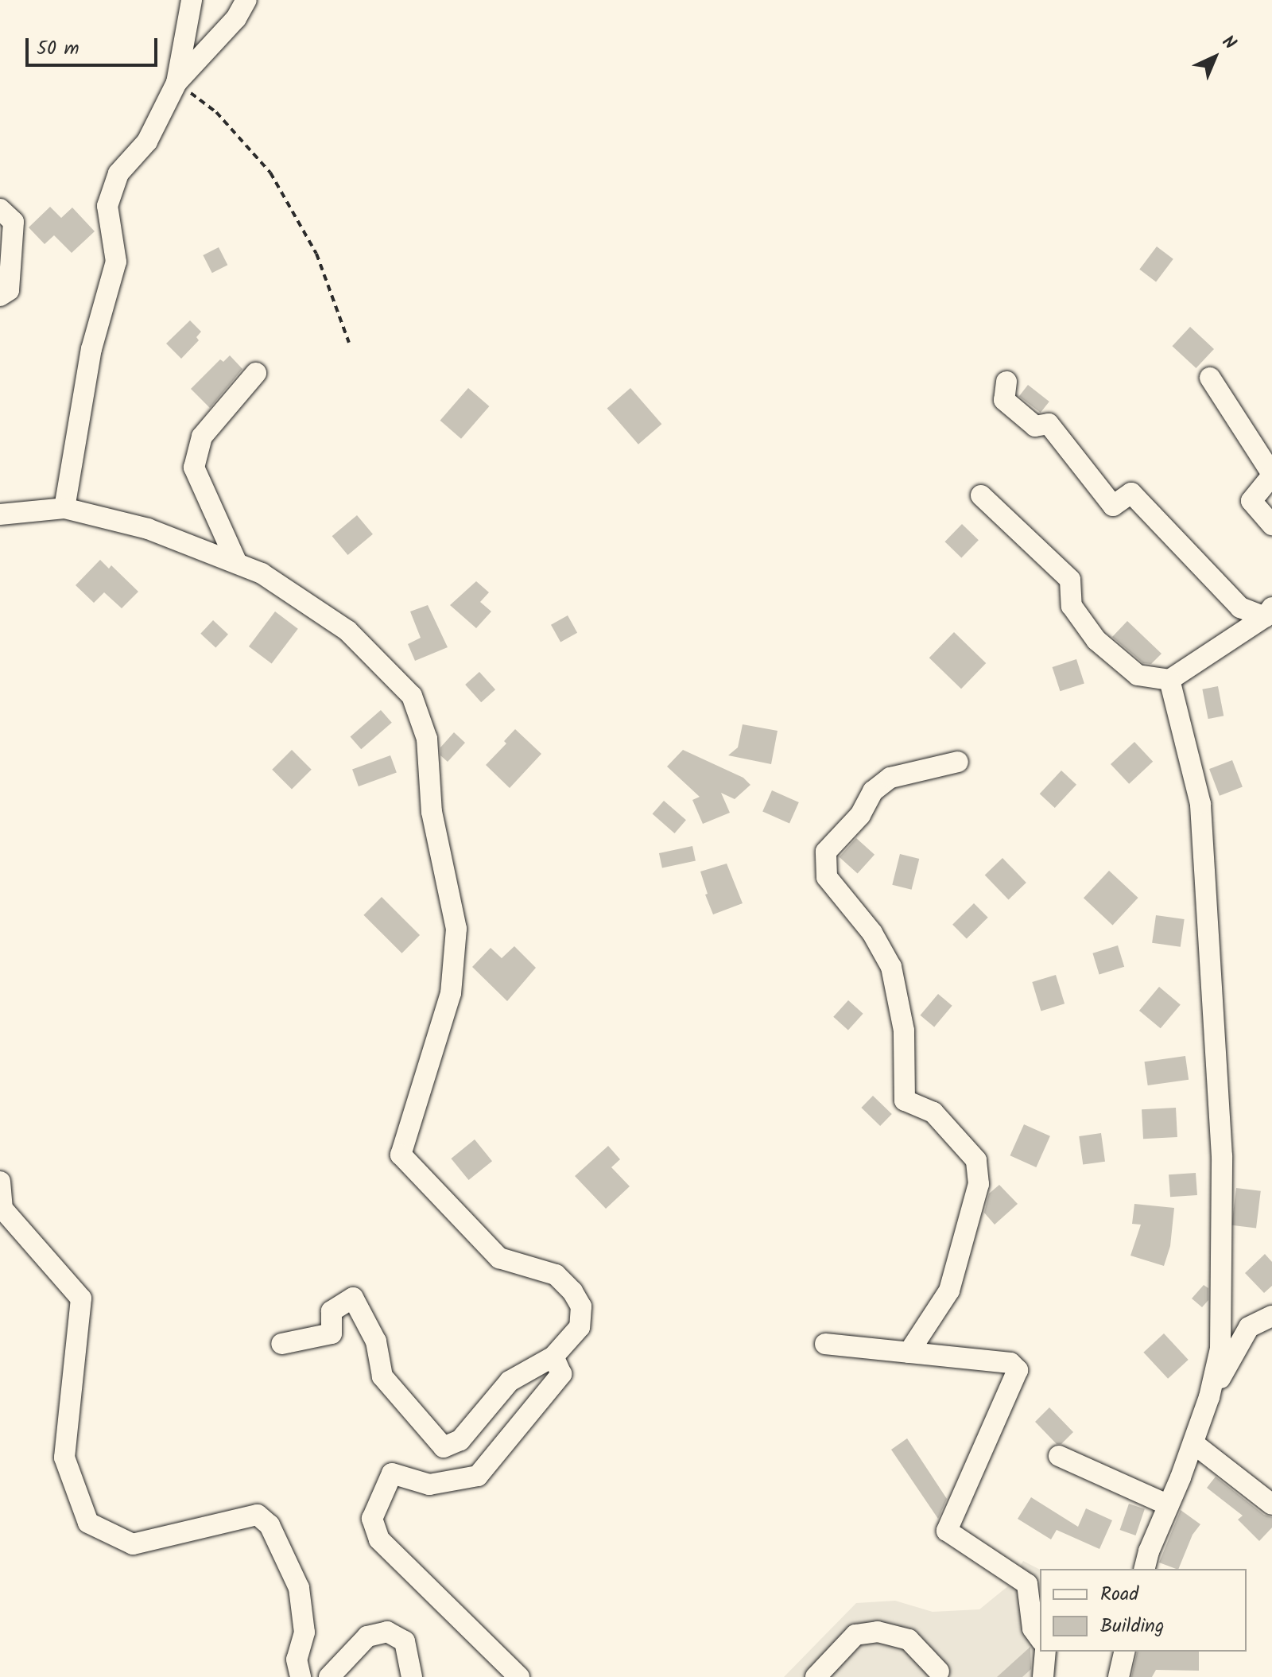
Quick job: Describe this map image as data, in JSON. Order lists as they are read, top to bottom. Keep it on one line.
{"legend":["Road","Building"],"scale_bar":"50 m","north":"top right"}
